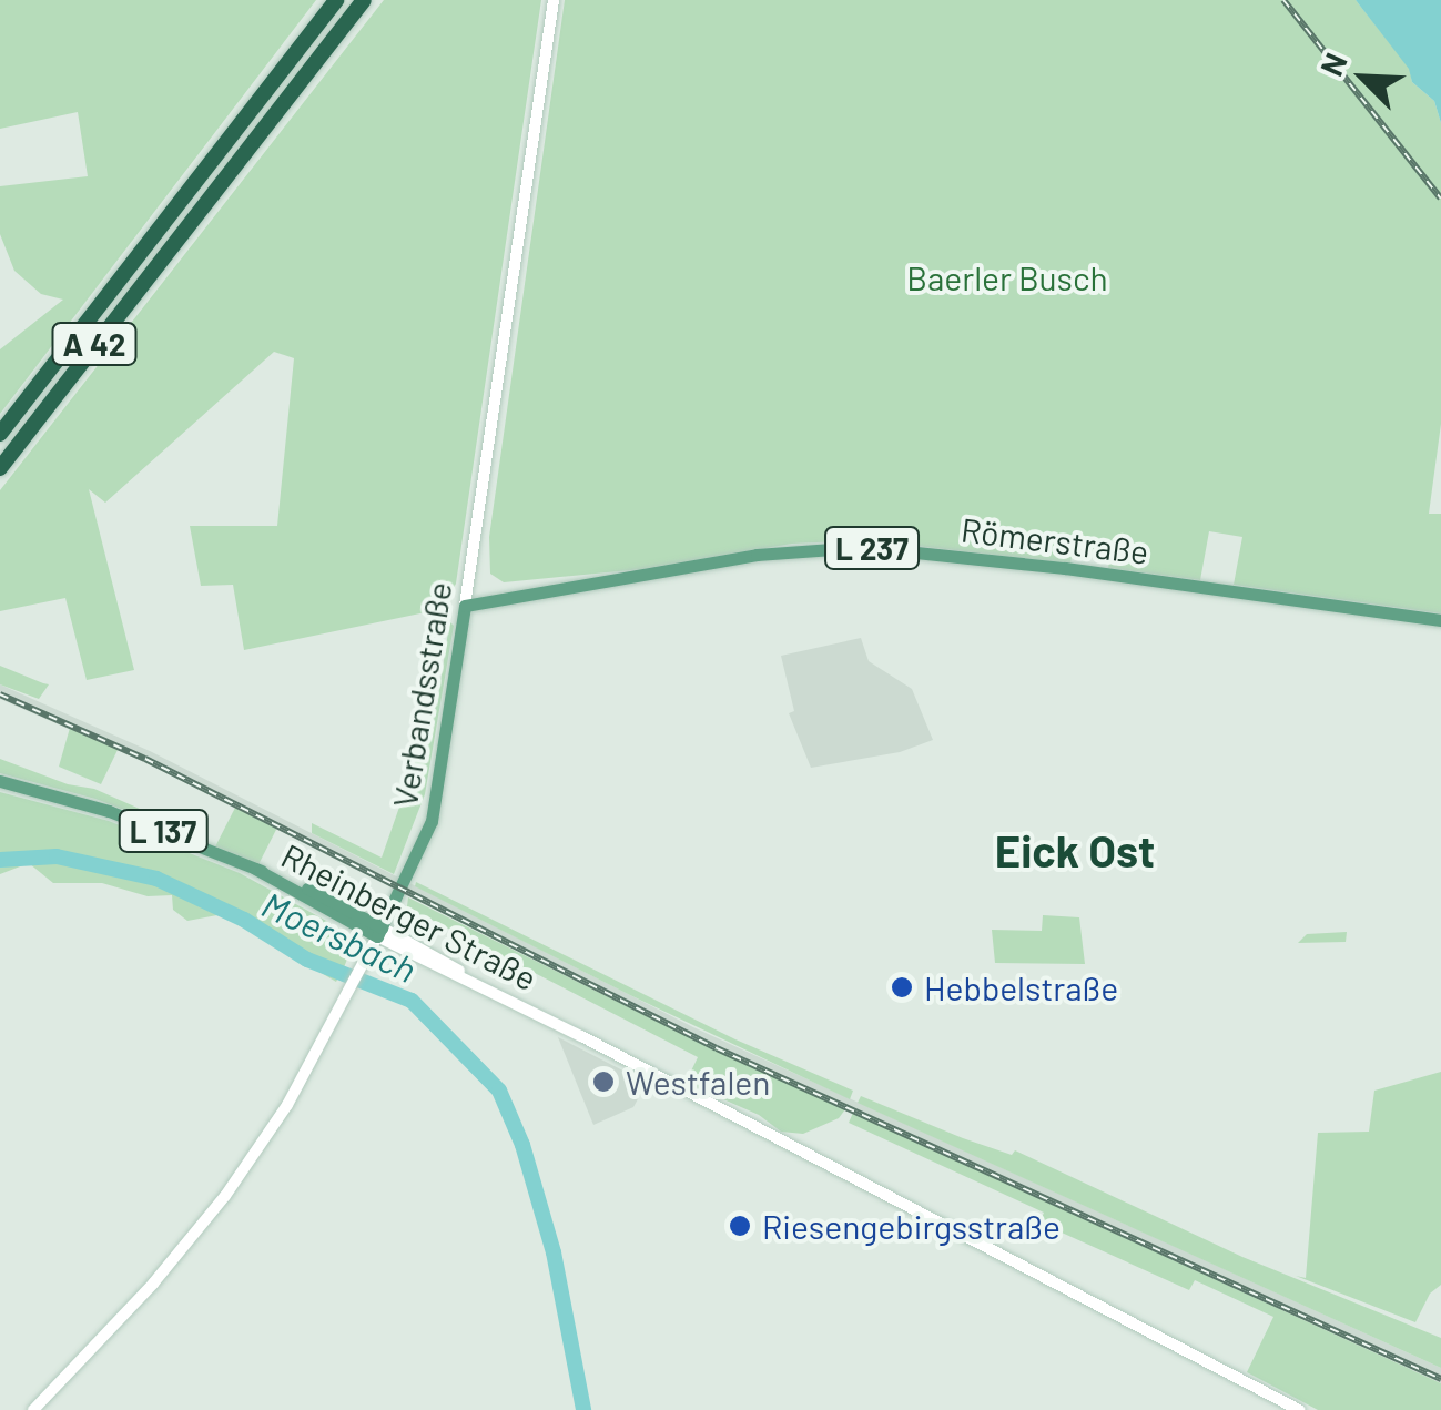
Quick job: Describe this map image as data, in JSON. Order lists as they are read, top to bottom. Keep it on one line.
{"streets":{"highway":["A 42"],"main road":["Römerstraße","L 237","Verbandsstraße","L 137","Rheinberger Straße"]},"crossings":[["Römerstraße","Verbandsstraße"],["Verbandsstraße","Rheinberger Straße"]],"districts":["Eick Ost"],"water":["Moersbach"],"parks":["Baerler Busch"],"places":["Hebbelstraße","Westfalen","Riesengebirgsstraße"],"north":"top left"}
